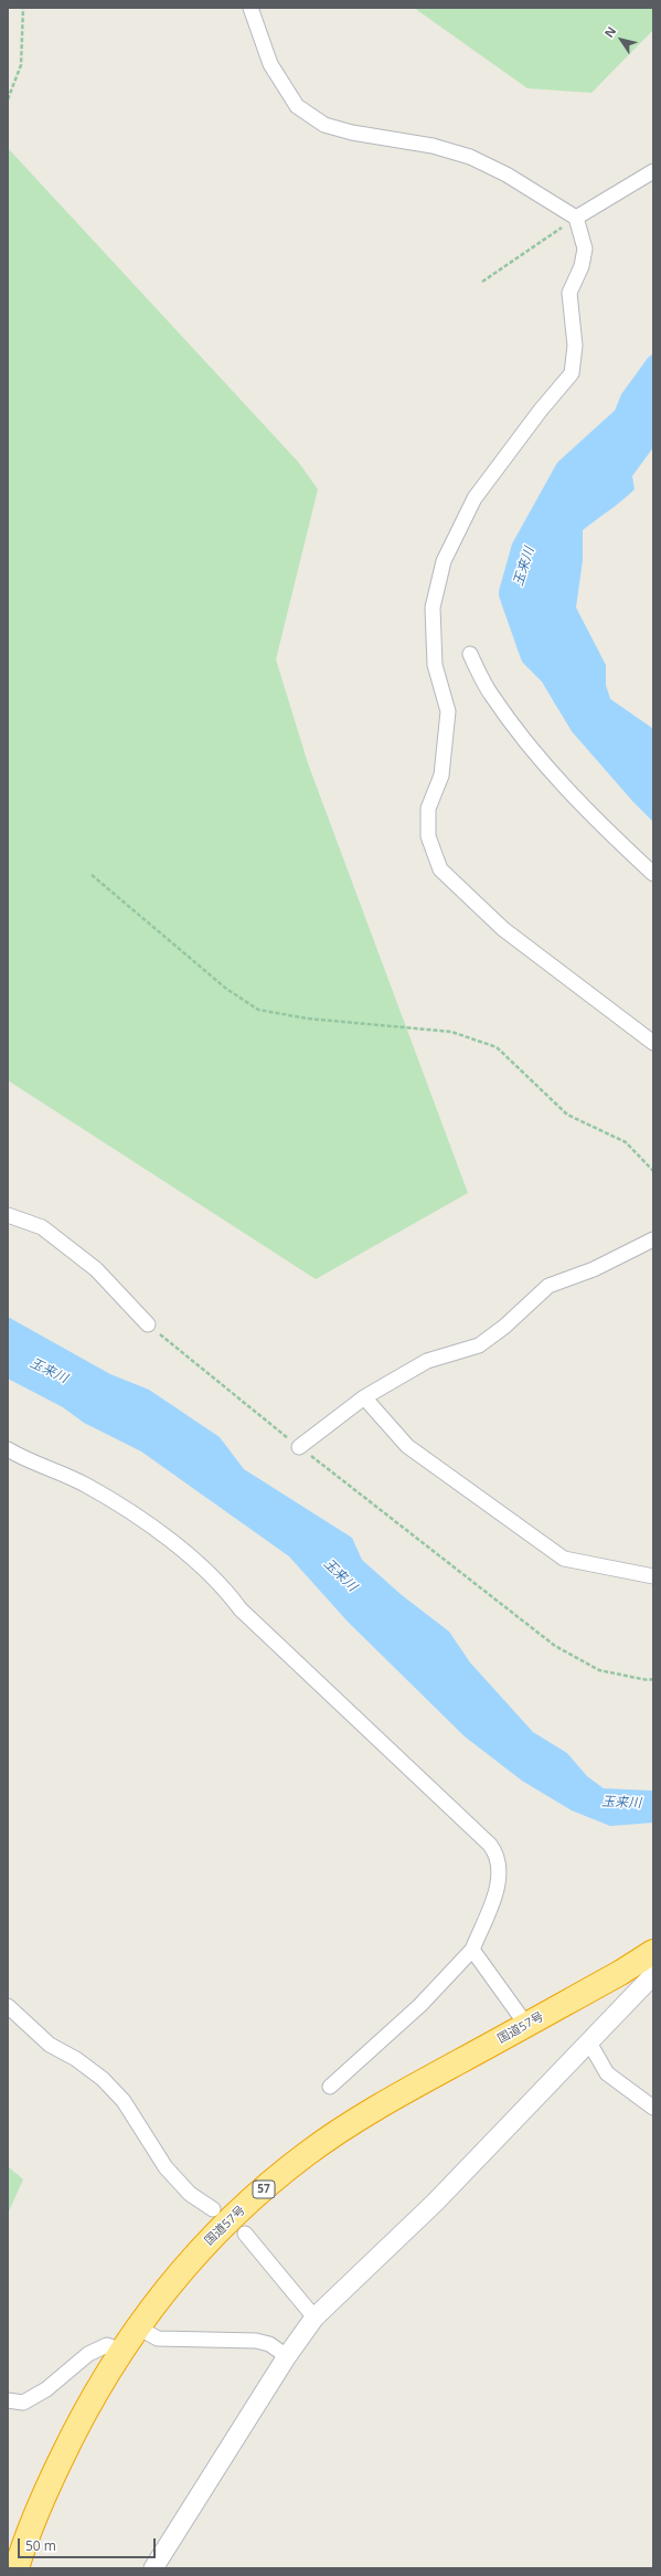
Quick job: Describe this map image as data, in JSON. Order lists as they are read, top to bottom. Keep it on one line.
{"streets":{"highway":["国道57号","57"]},"water":["玉来川"],"scale_bar":"50 m","north":"top left"}
